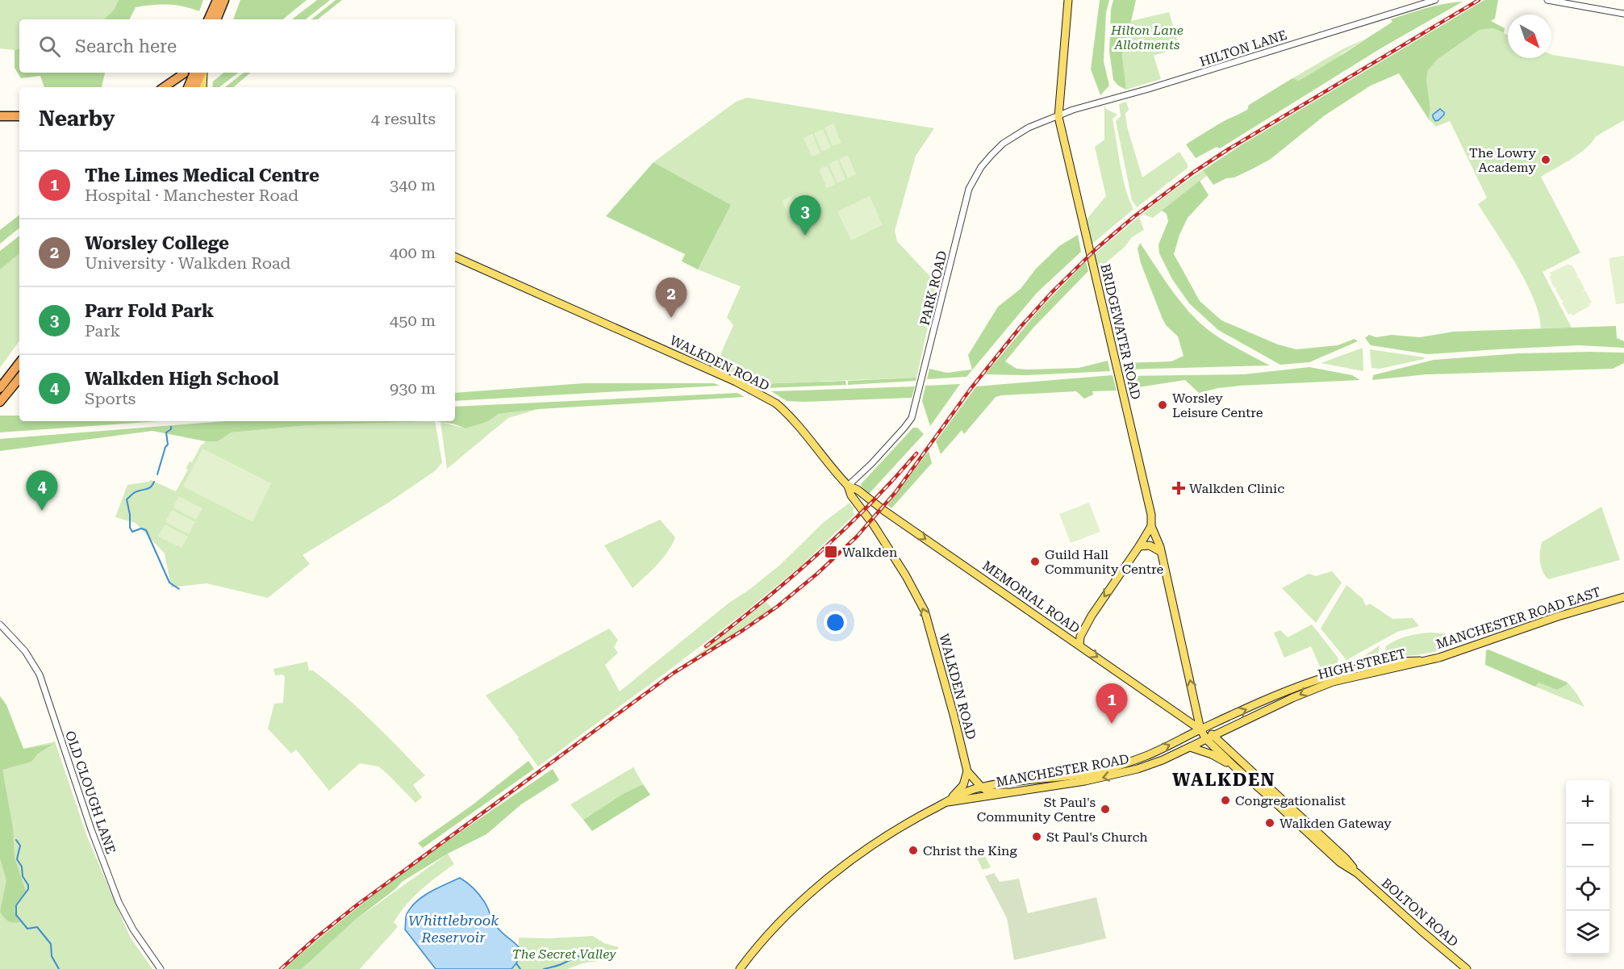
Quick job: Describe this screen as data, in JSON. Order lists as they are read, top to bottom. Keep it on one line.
{"streets":{"main road":["BRIDGEWATER ROAD","WALKDEN ROAD","MEMORIAL ROAD","MANCHESTER ROAD EAST","HIGH STREET","MANCHESTER ROAD","BOLTON ROAD"],"street":["HILTON LANE","PARK ROAD","OLD CLOUGH LANE"]},"crossings":[["HILTON LANE","PARK ROAD"],["HILTON LANE","BRIDGEWATER ROAD"],["PARK ROAD","BRIDGEWATER ROAD"],["PARK ROAD","WALKDEN ROAD"],["PARK ROAD","MEMORIAL ROAD"],["BRIDGEWATER ROAD","MEMORIAL ROAD"],["BRIDGEWATER ROAD","HIGH STREET"],["BRIDGEWATER ROAD","MANCHESTER ROAD"],["BRIDGEWATER ROAD","BOLTON ROAD"],["WALKDEN ROAD","MEMORIAL ROAD"],["WALKDEN ROAD","MANCHESTER ROAD"],["MEMORIAL ROAD","HIGH STREET"],["MEMORIAL ROAD","MANCHESTER ROAD"],["MEMORIAL ROAD","BOLTON ROAD"],["MANCHESTER ROAD EAST","HIGH STREET"],["HIGH STREET","MANCHESTER ROAD"],["HIGH STREET","BOLTON ROAD"],["MANCHESTER ROAD","BOLTON ROAD"]],"one_way":["MEMORIAL ROAD"],"districts":["WALKDEN"],"water":["Whittlebrook Reservoir"],"parks":["Hilton Lane Allotments","The Secret Valley"],"places":{"other":["The Lowry Academy","Worsley Leisure Centre","Guild Hall Community Centre","Congregationalist","St Paul's Community Centre","Walkden Gateway","St Paul's Church","Christ the King"],"health":["Walkden Clinic"],"transit":["Walkden"]},"north":"bottom right","page":{"search":"Search here","heading":["Nearby","4 results"],"list":[{"mark":"1","name":"The Limes Medical Centre","note":"Hospital · Manchester Road","value":"340 m"},{"mark":"2","name":"Worsley College","note":"University · Walkden Road","value":"400 m"},{"mark":"3","name":"Parr Fold Park","note":"Park","value":"450 m"},{"mark":"4","name":"Walkden High School","note":"Sports","value":"930 m"}],"pins":["3","2","4","1"],"map_buttons":["+","−"]}}
